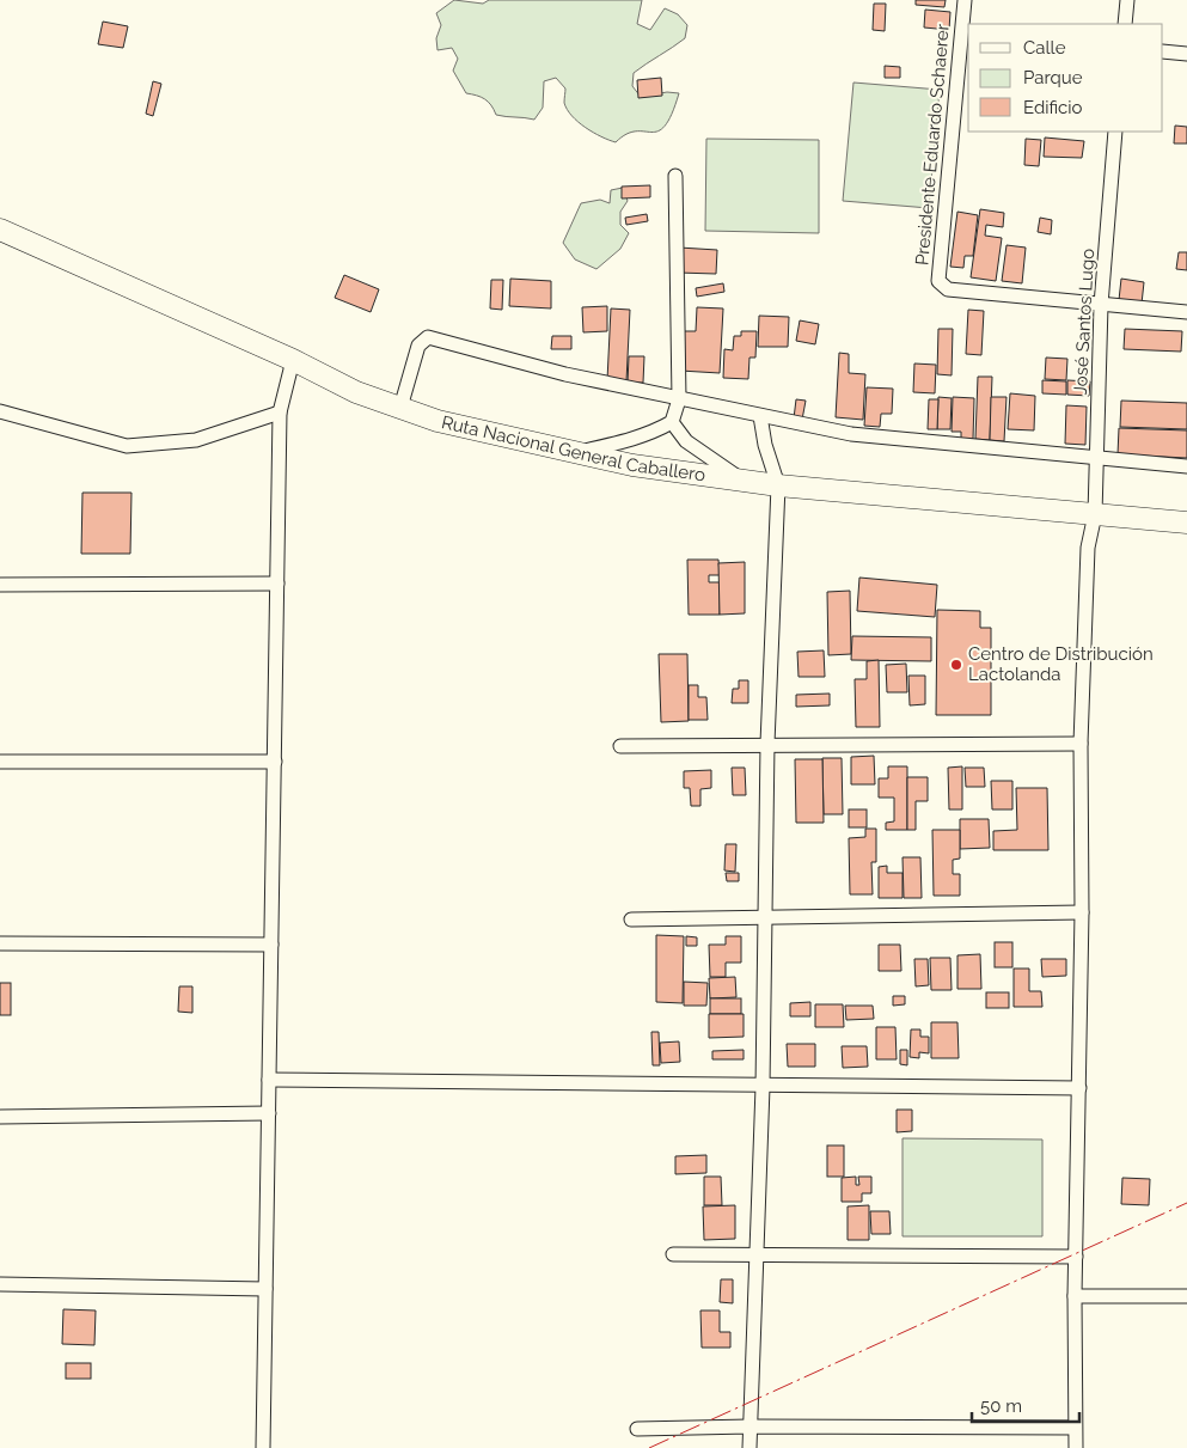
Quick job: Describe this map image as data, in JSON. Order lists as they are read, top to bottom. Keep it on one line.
{"streets":{"highway":["Ruta Nacional General Caballero"],"street":["Presidente Eduardo Schaerer","José Santos Lugo"]},"crossings":[["Presidente Eduardo Schaerer","José Santos Lugo"],["José Santos Lugo","Ruta Nacional General Caballero"]],"places":["Centro de Distribución Lactolanda"],"legend":["Calle","Parque","Edificio"],"scale_bar":"50 m"}
